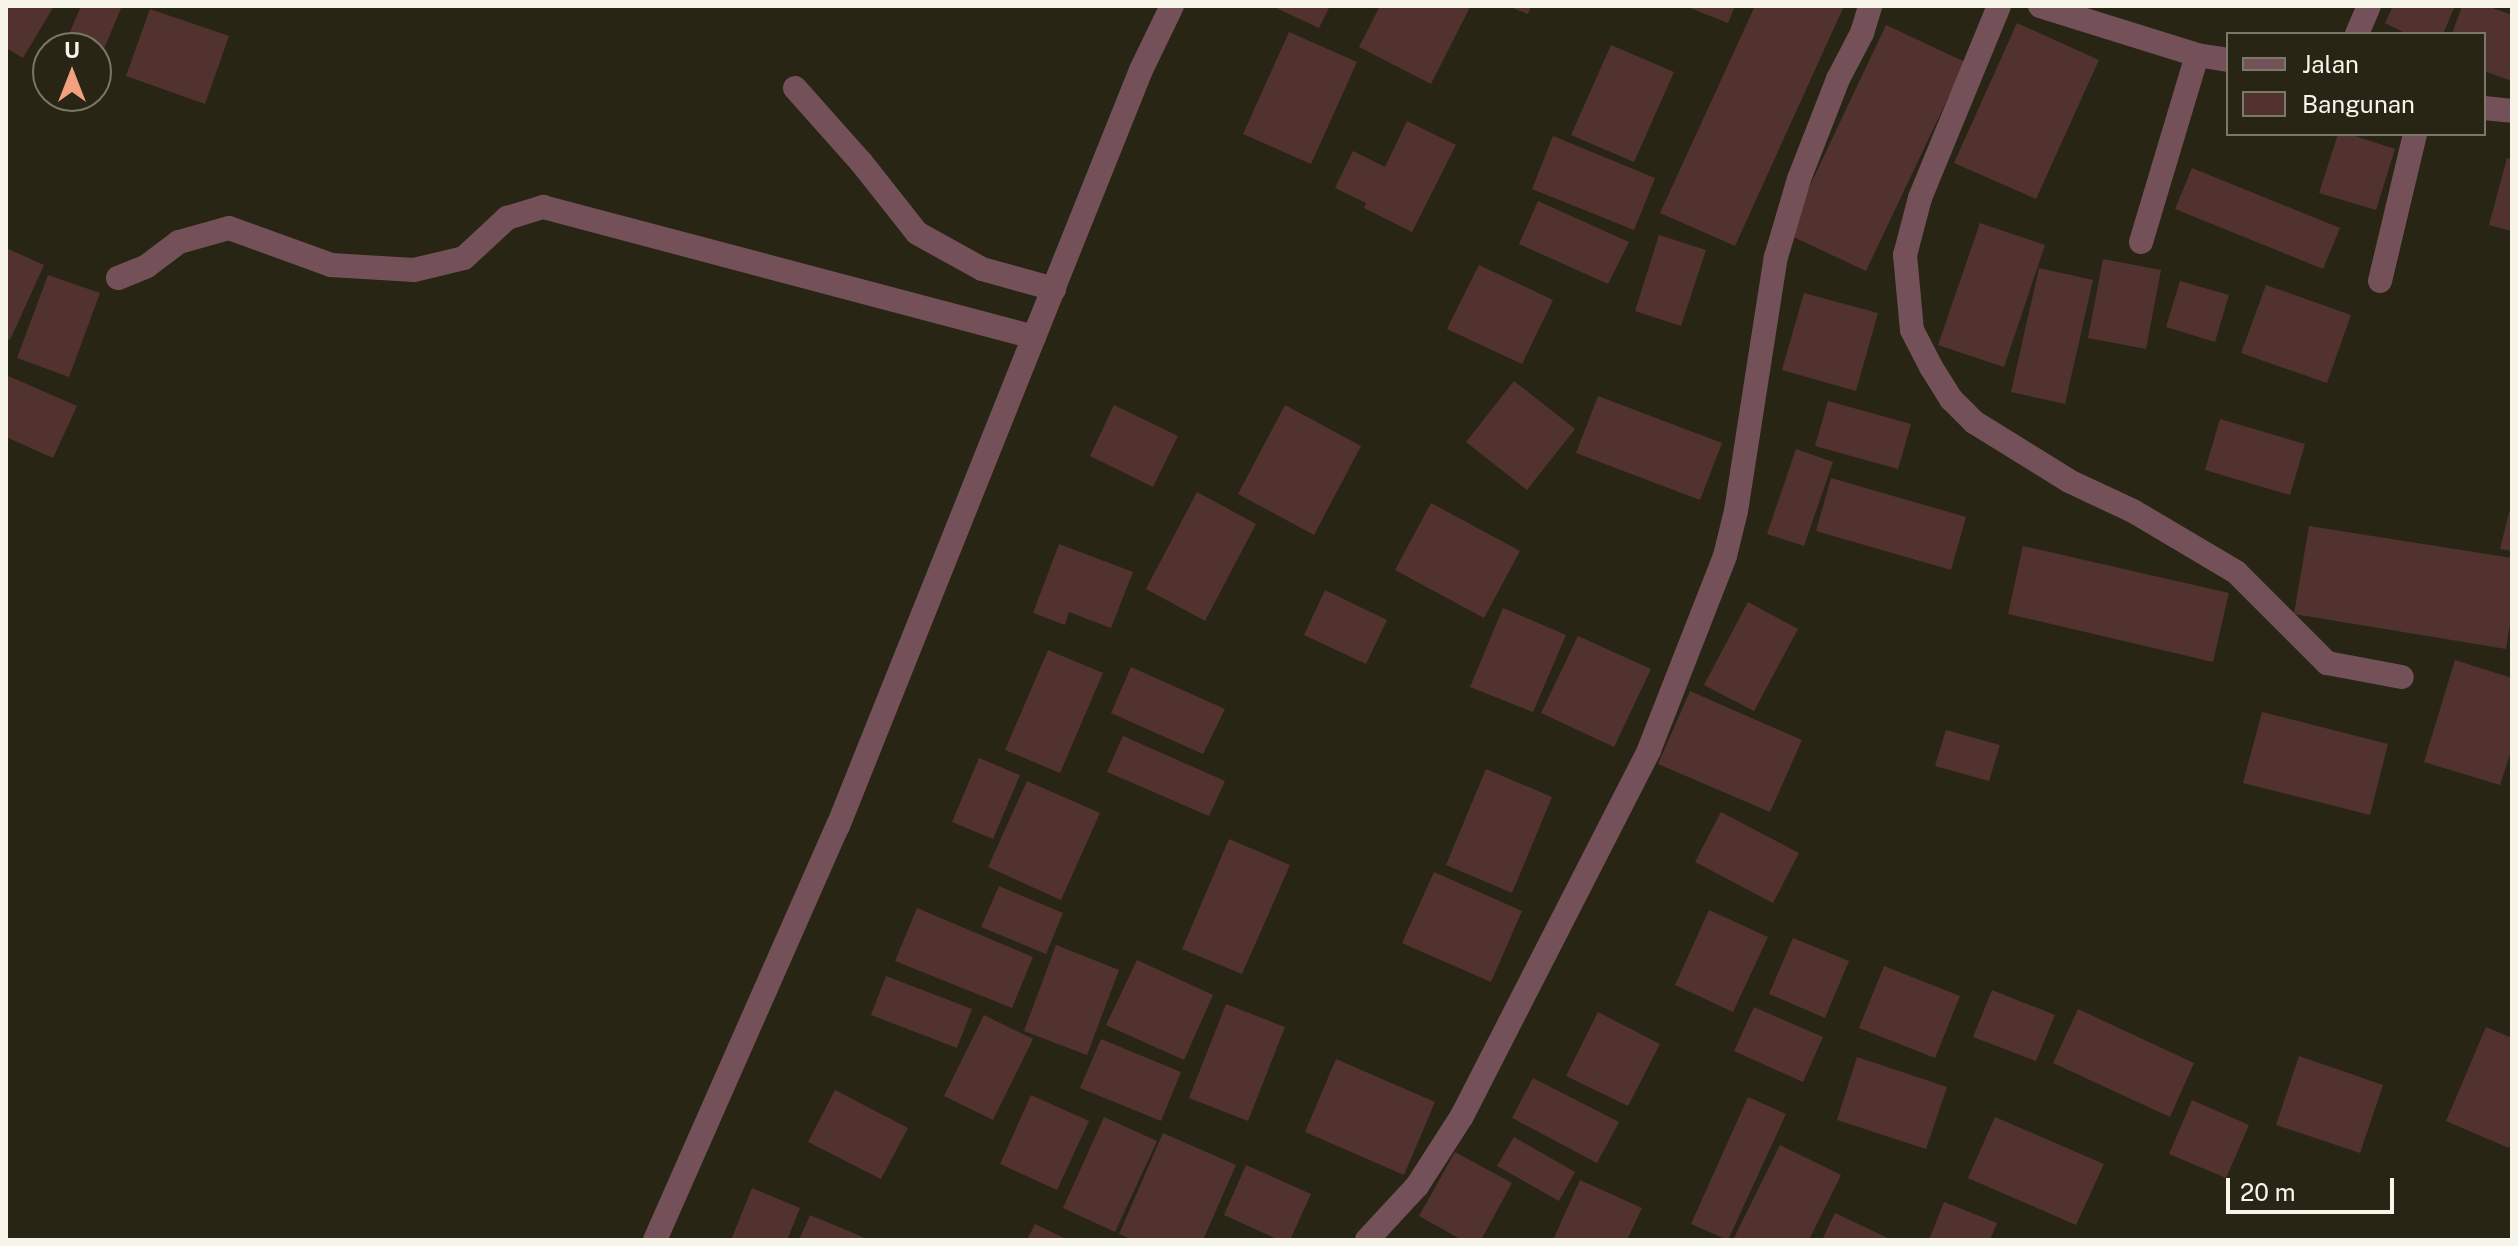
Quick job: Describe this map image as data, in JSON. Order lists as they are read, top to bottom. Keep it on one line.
{"legend":["Jalan","Bangunan"],"scale_bar":"20 m","north":"top"}
